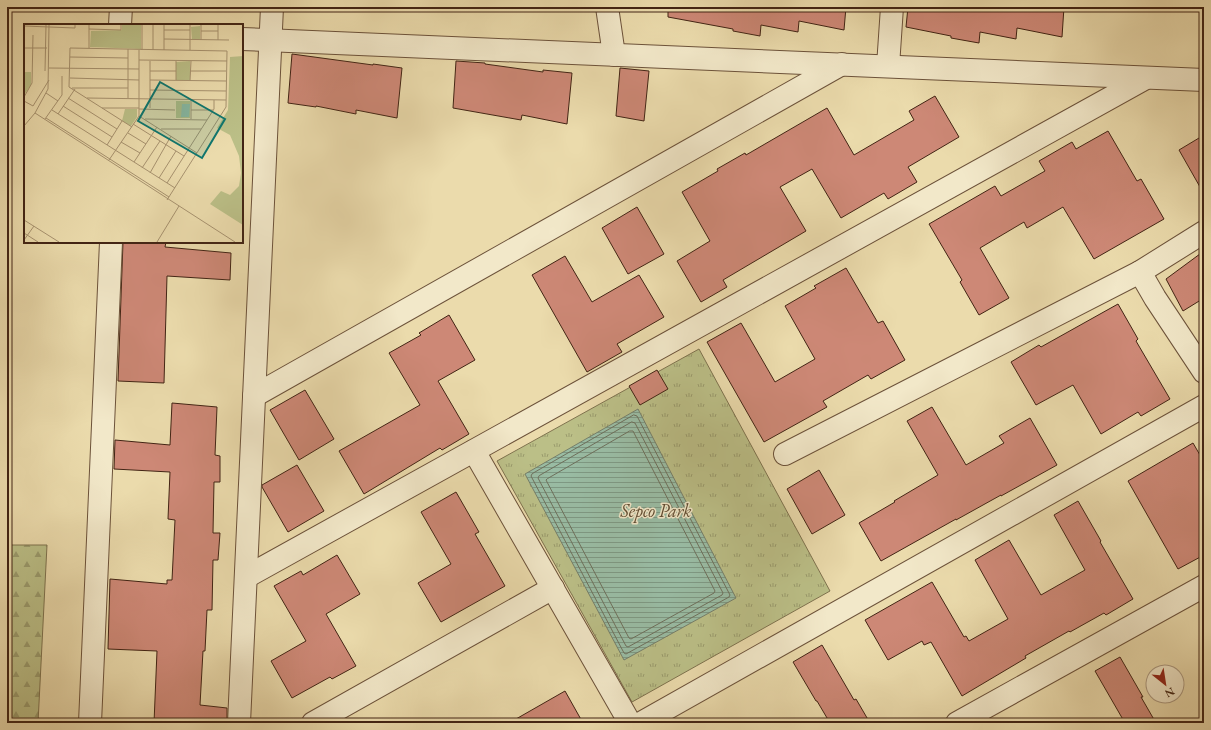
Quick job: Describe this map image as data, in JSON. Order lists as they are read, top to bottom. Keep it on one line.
{"parks":["Sepco Park"],"north":"bottom right"}
